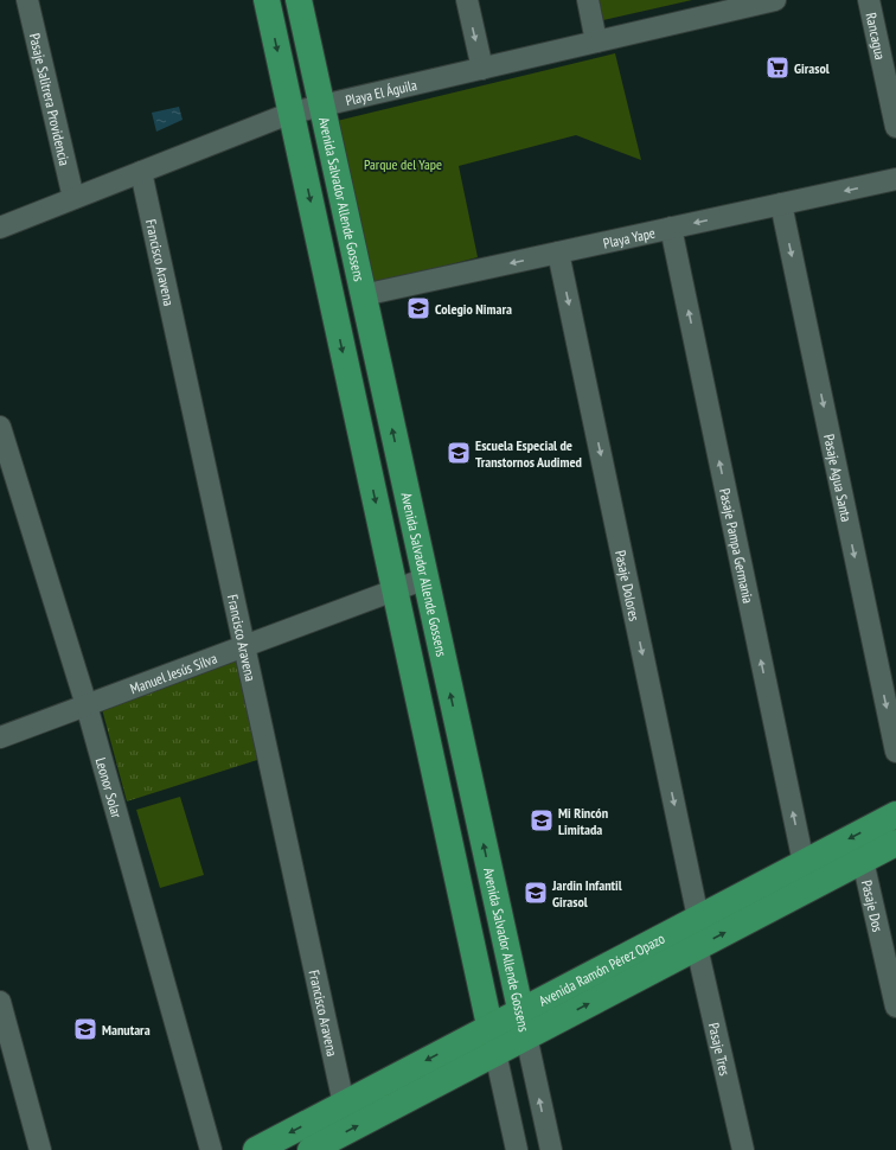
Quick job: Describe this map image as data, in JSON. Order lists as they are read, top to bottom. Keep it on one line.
{"streets":{"main road":["Avenida Salvador Allende Gossens","Avenida Ramón Pérez Opazo"],"street":["Rancagua","Playa El Águila","Pasaje Salitrera Providencia","Playa Yape","Francisco Aravena","Pasaje Agua Santa","Pasaje Pampa Germania","Pasaje Dolores","Manuel Jesús Silva","Leonor Solar","Pasaje Dos","Pasaje Tres"]},"crossings":[["Playa El Águila","Pasaje Salitrera Providencia"],["Playa El Águila","Avenida Salvador Allende Gossens"],["Playa El Águila","Francisco Aravena"],["Avenida Salvador Allende Gossens","Playa Yape"],["Avenida Salvador Allende Gossens","Manuel Jesús Silva"],["Avenida Salvador Allende Gossens","Avenida Ramón Pérez Opazo"],["Playa Yape","Pasaje Agua Santa"],["Playa Yape","Pasaje Pampa Germania"],["Playa Yape","Pasaje Dolores"],["Francisco Aravena","Manuel Jesús Silva"],["Francisco Aravena","Avenida Ramón Pérez Opazo"],["Pasaje Pampa Germania","Avenida Ramón Pérez Opazo"],["Pasaje Dolores","Avenida Ramón Pérez Opazo"],["Manuel Jesús Silva","Leonor Solar"],["Pasaje Dos","Avenida Ramón Pérez Opazo"],["Avenida Ramón Pérez Opazo","Pasaje Tres"]],"one_way":["Playa Yape","Pasaje Agua Santa","Pasaje Pampa Germania","Pasaje Dolores"],"parks":["Parque del Yape"],"places":{"supermarket":["Girasol"],"school or university":["Colegio Nimara","Escuela Especial de Transtornos Audimed","Mi Rincón Limitada","Jardin Infantil Girasol","Manutara"]}}
